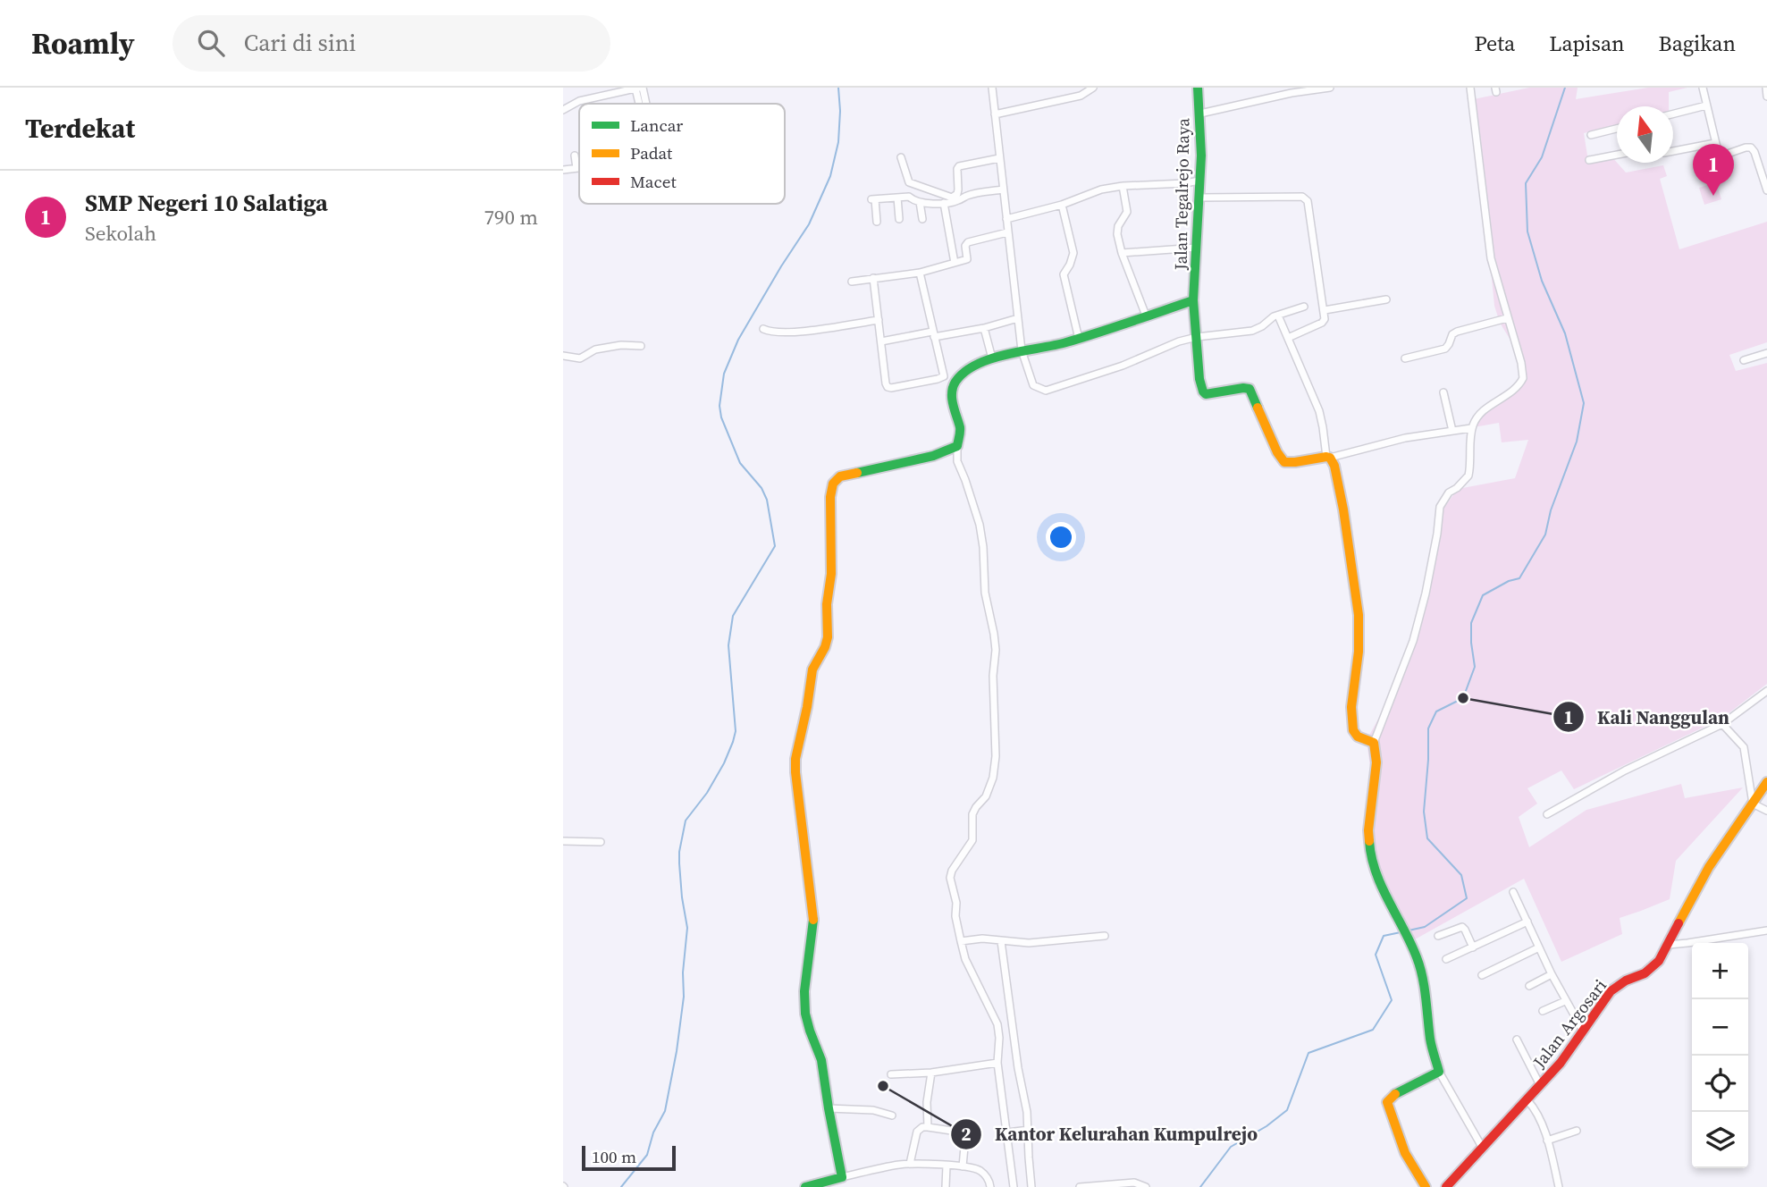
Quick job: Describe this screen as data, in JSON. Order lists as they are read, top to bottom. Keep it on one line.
{"streets":{"street":["Jalan Tegalrejo Raya","Jalan Argosari"]},"places":["Kali Nanggulan","Kantor Kelurahan Kumpulrejo"],"legend":["Lancar","Padat","Macet"],"scale_bar":"100 m","north":"top","page":{"header":"Roamly","search":"Cari di sini","nav":["Peta","Lapisan","Bagikan"],"heading":"Terdekat","pins":"1","list":[{"mark":"1","name":"SMP Negeri 10 Salatiga","note":"Sekolah","value":"790 m"}],"map_buttons":["+","−"],"scale":"100 m"}}
